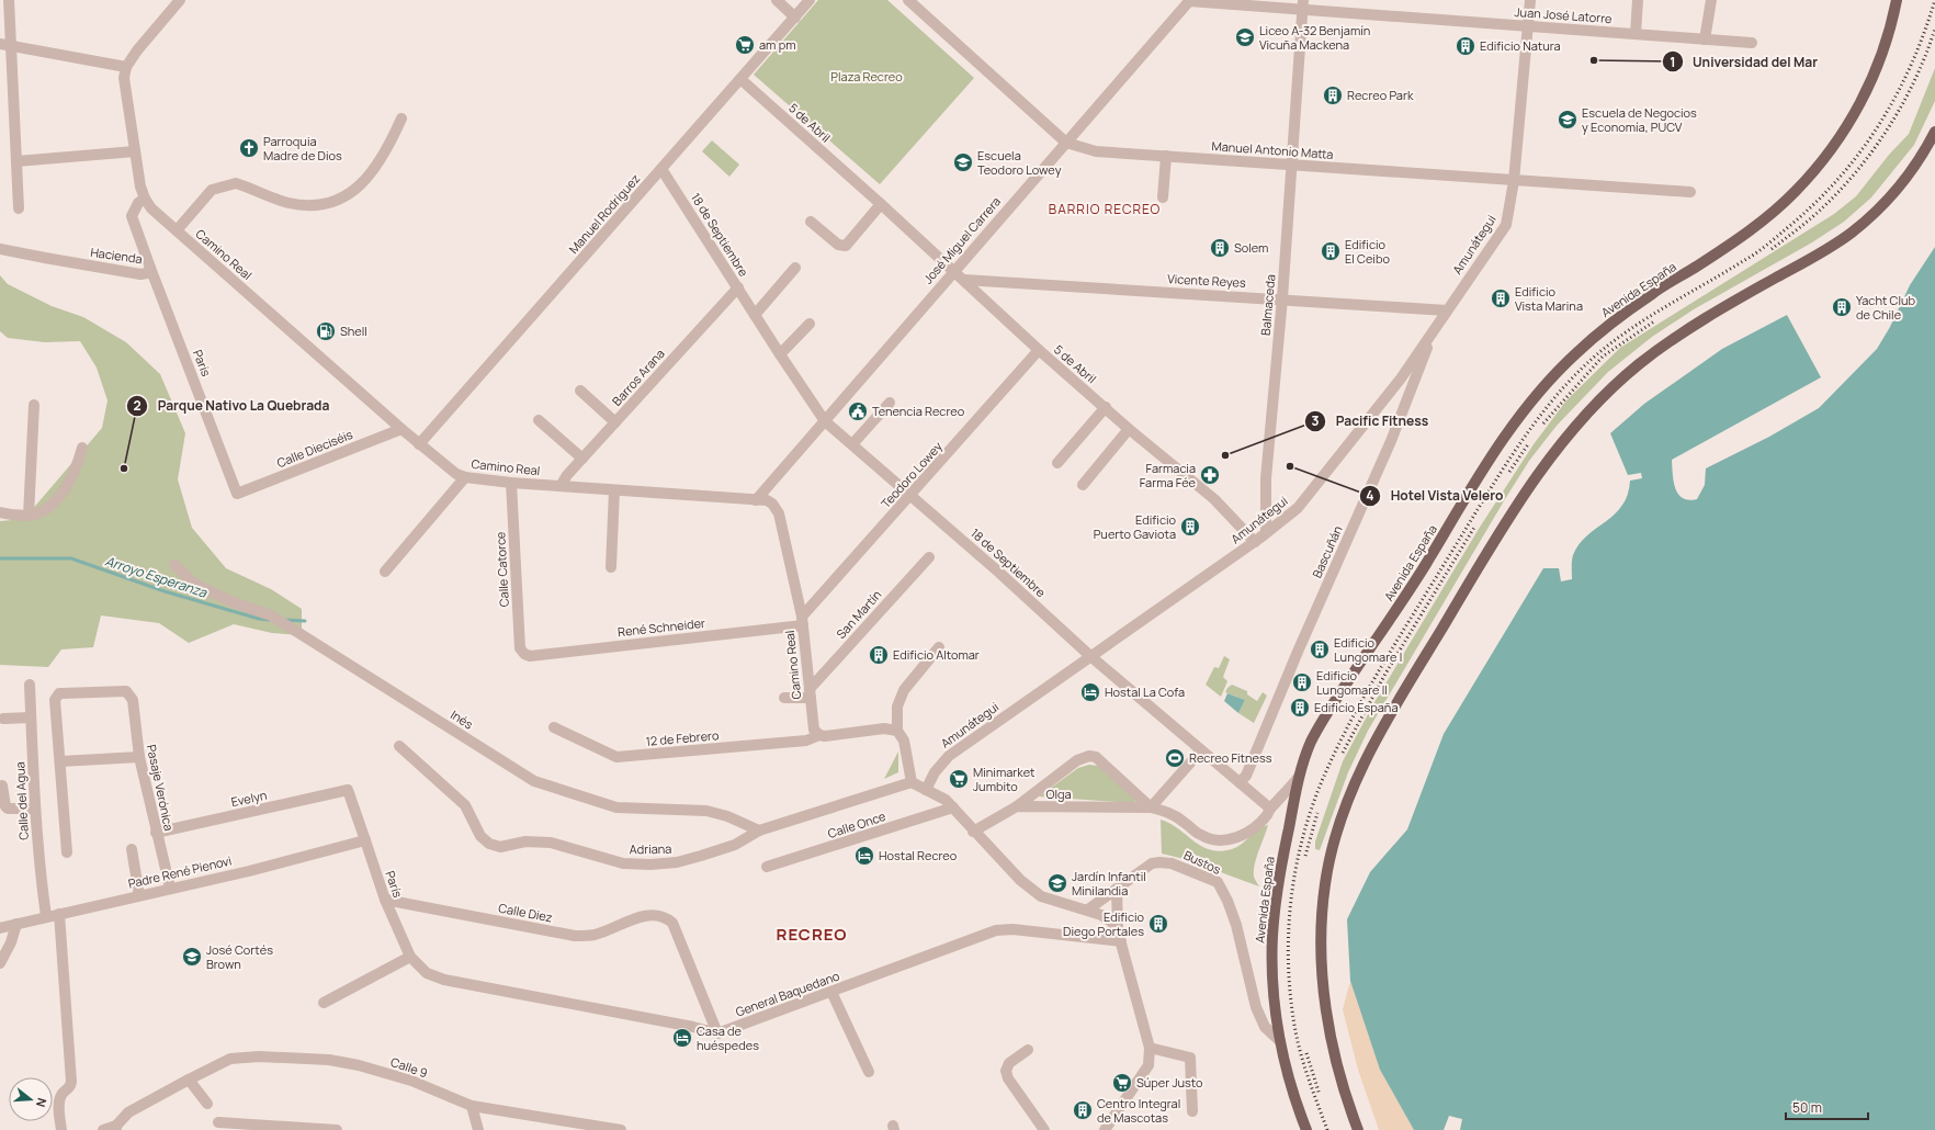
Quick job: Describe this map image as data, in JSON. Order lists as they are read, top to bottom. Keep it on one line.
{"streets":{"main road":["Avenida España"],"street":["Juan José Latorre","5 de Abril","Manuel Antonio Matta","Manuel Rodríguez","18 de Septiembre","José Miguel Carrera","Amunátegui","Camino Real","Hacienda","Vicente Reyes","Balmaceda","París","Barros Arana","Calle Dieciséis","Teodoro Lowey","Bascuñán","Calle Catorce","San Martín","René Schneider","Inés","12 de Febrero","Pasaje Verónica","Olga","Evelyn","Calle del Agua","Calle Once","Adriana","Bustos","Padre René Pienovi","Calle Diez","General Baquedano","Calle 9"]},"crossings":[["Juan José Latorre","José Miguel Carrera"],["Juan José Latorre","Amunátegui"],["Juan José Latorre","Balmaceda"],["5 de Abril","Manuel Rodríguez"],["5 de Abril","José Miguel Carrera"],["5 de Abril","Amunátegui"],["5 de Abril","Vicente Reyes"],["5 de Abril","Balmaceda"],["5 de Abril","Teodoro Lowey"],["Manuel Antonio Matta","José Miguel Carrera"],["Manuel Antonio Matta","Amunátegui"],["Manuel Antonio Matta","Balmaceda"],["Manuel Rodríguez","18 de Septiembre"],["Manuel Rodríguez","Camino Real"],["18 de Septiembre","José Miguel Carrera"],["18 de Septiembre","Amunátegui"],["18 de Septiembre","Barros Arana"],["18 de Septiembre","Teodoro Lowey"],["18 de Septiembre","Bascuñán"],["18 de Septiembre","Olga"],["José Miguel Carrera","Camino Real"],["Amunátegui","Vicente Reyes"],["Amunátegui","Balmaceda"],["Amunátegui","Bascuñán"],["Camino Real","Hacienda"],["Camino Real","Barros Arana"],["Camino Real","Calle Dieciséis"],["Camino Real","Teodoro Lowey"],["Camino Real","Calle Catorce"],["Camino Real","San Martín"],["Camino Real","René Schneider"],["Camino Real","12 de Febrero"],["Hacienda","París"],["Vicente Reyes","Balmaceda"],["Avenida España","Olga"],["Avenida España","Bustos"],["París","Calle Dieciséis"],["París","Evelyn"],["París","Padre René Pienovi"],["París","Calle Diez"],["París","General Baquedano"],["Teodoro Lowey","René Schneider"],["Calle Catorce","René Schneider"],["Inés","Adriana"],["Pasaje Verónica","Evelyn"],["Pasaje Verónica","Padre René Pienovi"],["Calle del Agua","Padre René Pienovi"],["Calle Diez","General Baquedano"]],"districts":["BARRIO RECREO","RECREO"],"water":["Arroyo Esperanza"],"parks":["Plaza Recreo"],"places":{"school or university":["Liceo A-32 Benjamín Vicuña Mackena","Escuela de Negocios y Economía, PUCV","Escuela Teodoro Lowey","Jardín Infantil Minilandia","José Cortés Brown"],"supermarket":["am pm","Minimarket Jumbito","Súper Justo"],"building":["Edificio Natura","Recreo Park","Solem","Edificio El Ceibo","Edificio Vista Marina","Yacht Club de Chile","Edificio Puerto Gaviota","Edificio Lungomare I","Edificio Altomar","Edificio Lungomare II","Edificio España","Edificio Diego Portales","Centro Integral de Mascotas"],"other":["Universidad del Mar","Pacific Fitness","Hotel Vista Velero","Parque Nativo La Quebrada"],"church":["Parroquia Madre de Dios"],"fuel station":["Shell"],"public building":["Tenencia Recreo"],"pharmacy":["Farmacia Farma Fée"],"hotel":["Hostal La Cofa","Hostal Recreo","Casa de huéspedes"],"sports":["Recreo Fitness"]},"scale_bar":"50 m","north":"right"}
